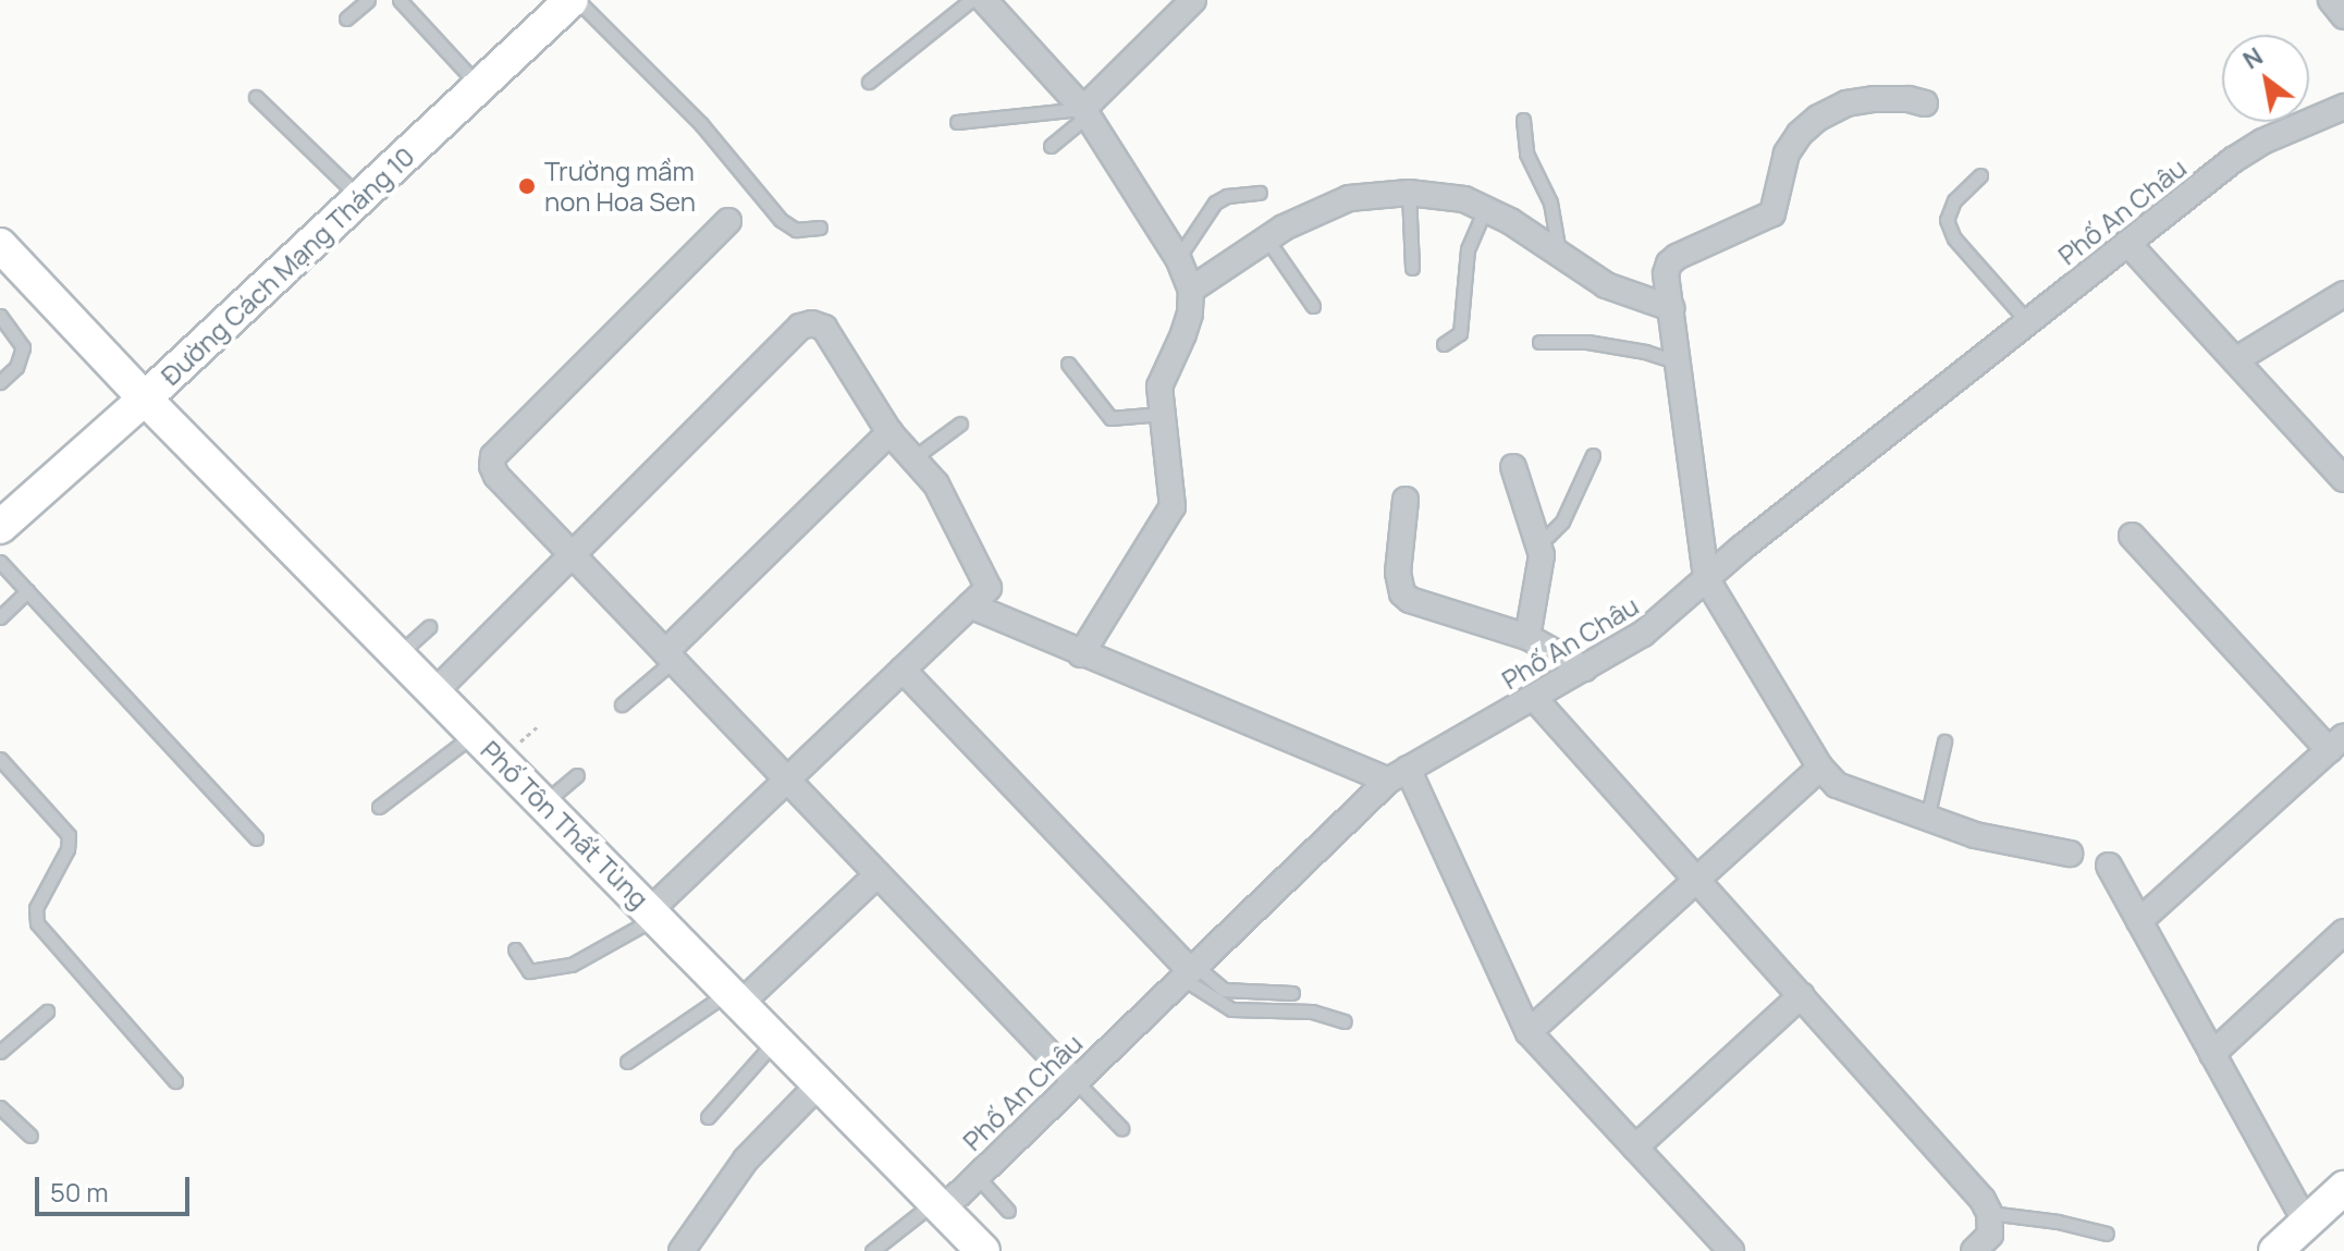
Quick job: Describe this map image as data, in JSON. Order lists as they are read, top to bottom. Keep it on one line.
{"streets":{"street":["Phố An Châu","Đường Cách Mạng Tháng 10","Phố Tôn Thất Tùng"]},"crossings":[["Phố An Châu","Phố Tôn Thất Tùng"],["Đường Cách Mạng Tháng 10","Phố Tôn Thất Tùng"]],"places":["Trường mầm non Hoa Sen"],"scale_bar":"50 m","north":"top left"}
